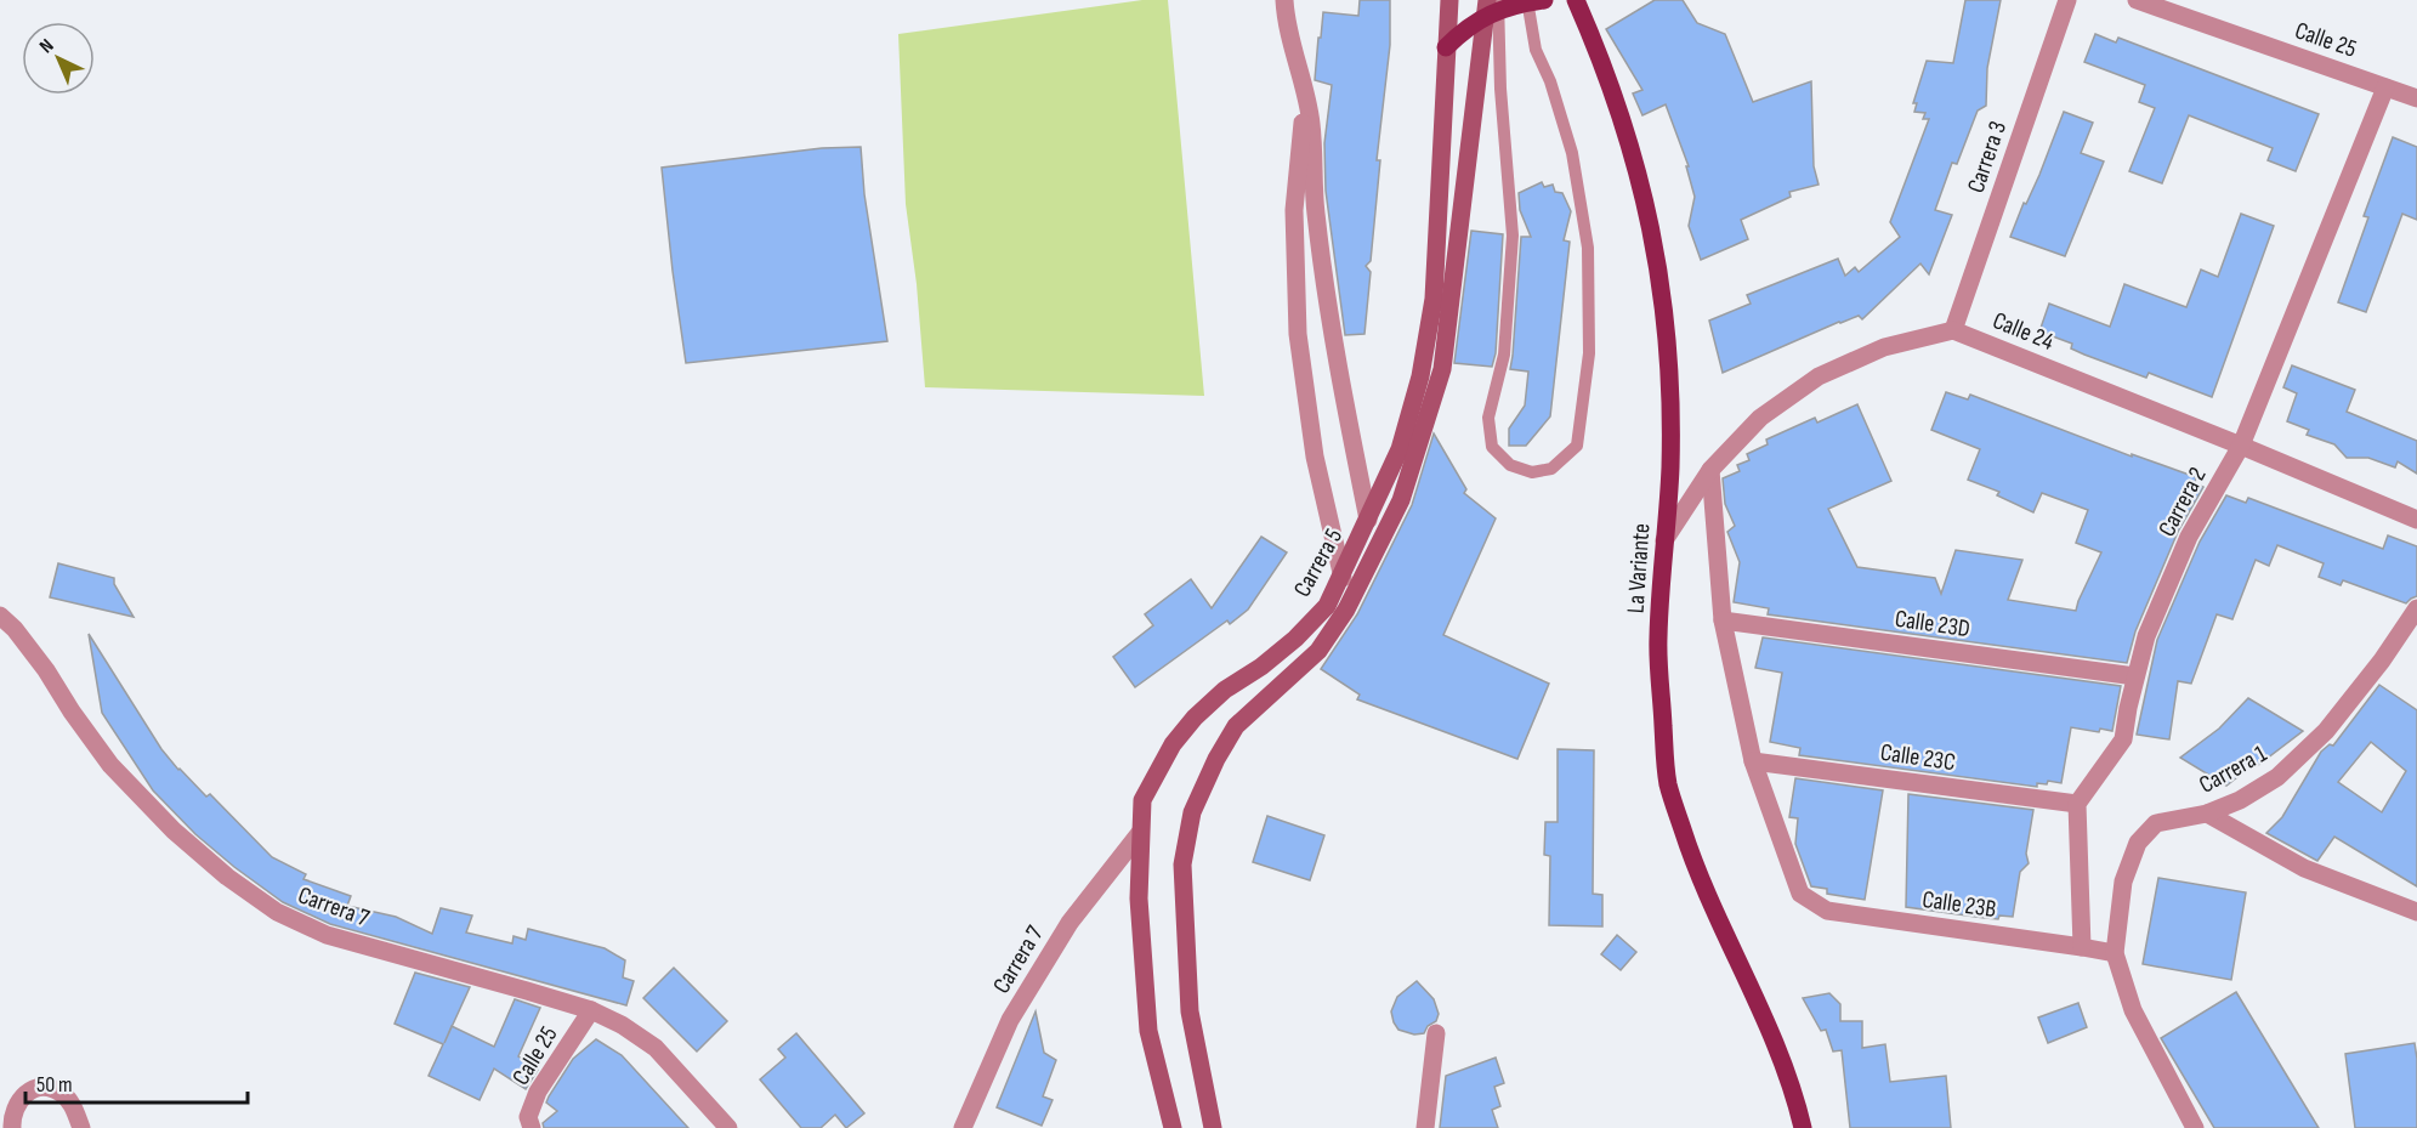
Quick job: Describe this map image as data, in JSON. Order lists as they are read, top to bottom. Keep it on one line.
{"streets":{"main road":["La Variante"],"street":["Calle 25","Carrera 3","Calle 24","Carrera 2","Carrera 5","Calle 23D","Calle 23C","Carrera 1","Calle 23B","Carrera 7"]},"crossings":[["Calle 25","Carrera 2"],["Calle 25","Carrera 7"],["Carrera 3","Calle 24"],["Calle 24","Carrera 2"],["Calle 24","La Variante"],["Carrera 2","Calle 23D"],["Carrera 2","Calle 23C"],["Carrera 5","Carrera 7"],["Calle 23C","Calle 23B"],["Carrera 1","Calle 23B"]],"scale_bar":"50 m","north":"top left"}
